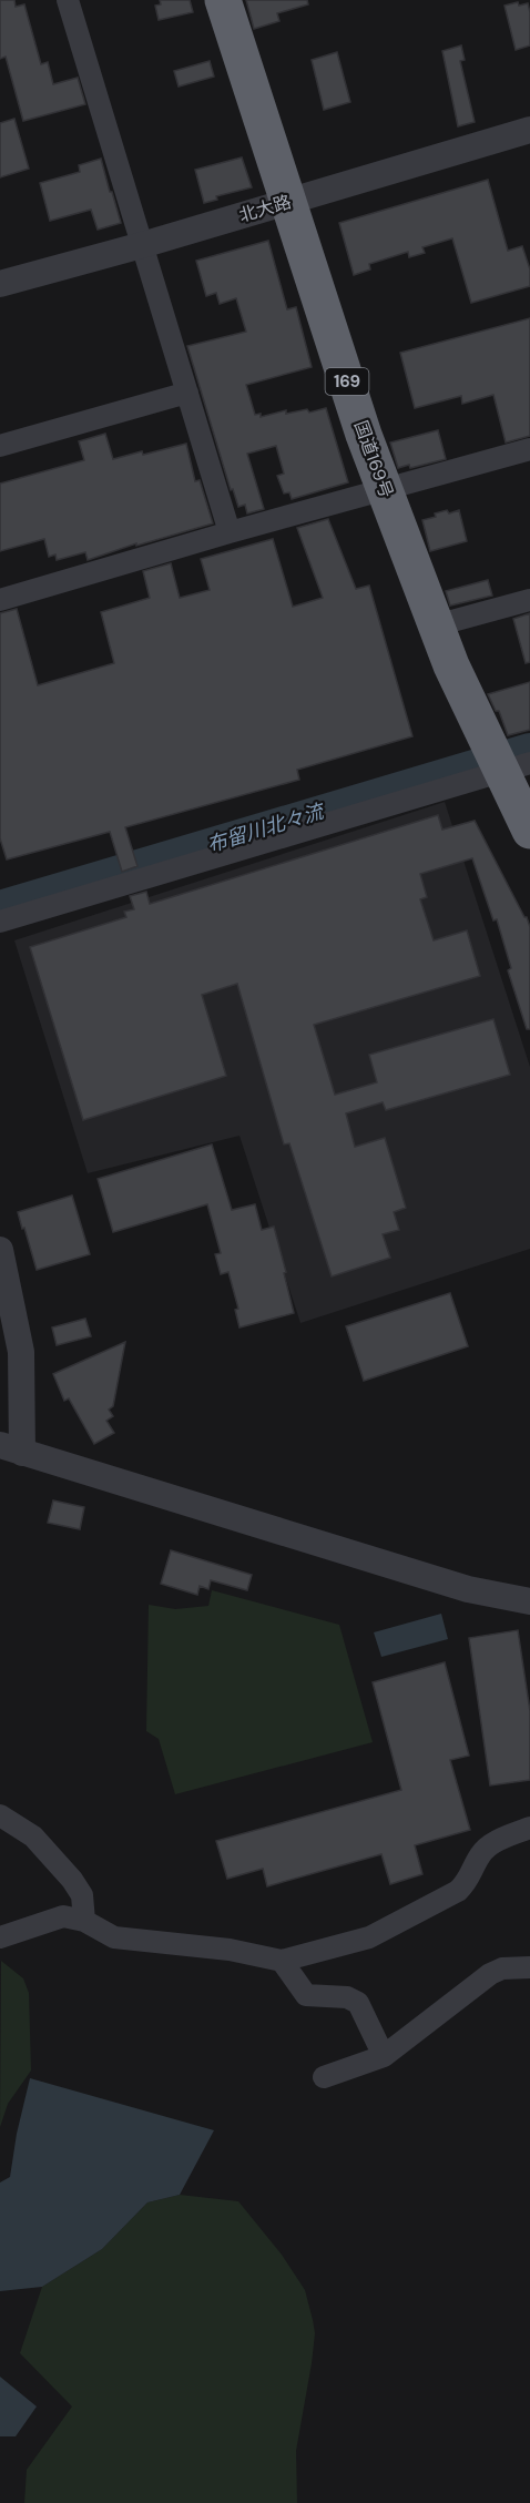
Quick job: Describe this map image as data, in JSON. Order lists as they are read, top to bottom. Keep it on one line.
{"streets":{"highway":["169","国道169号"],"street":["北大路"]},"crossings":[["北大路","国道169号"]],"water":["布留川北々流"]}
